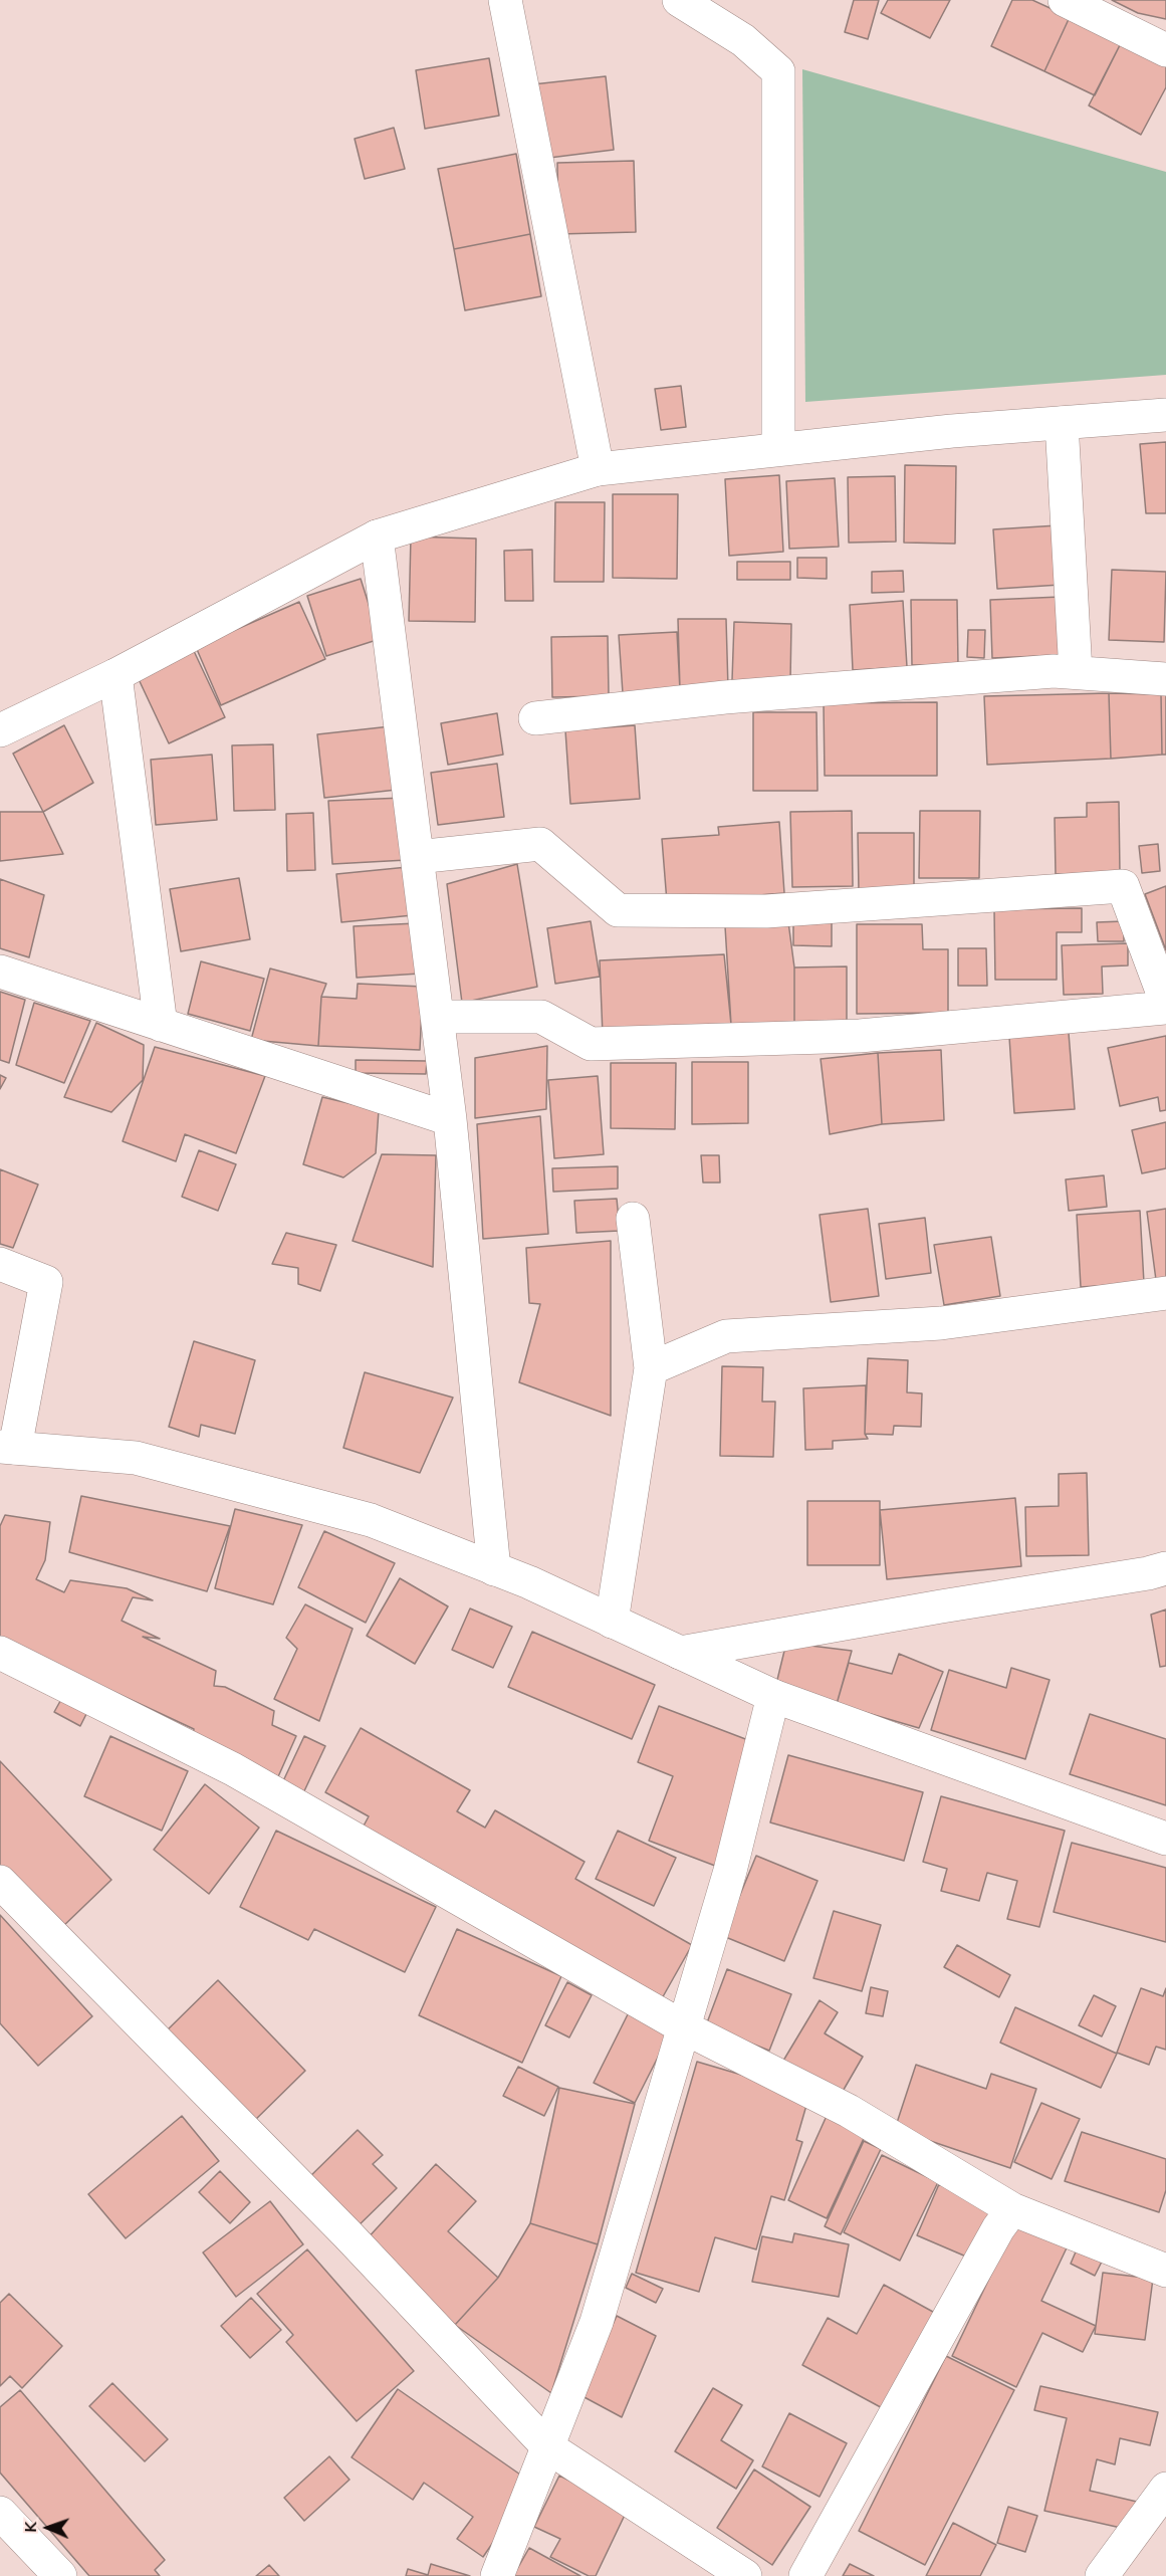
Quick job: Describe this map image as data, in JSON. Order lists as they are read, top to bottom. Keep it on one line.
{"north":"left"}
